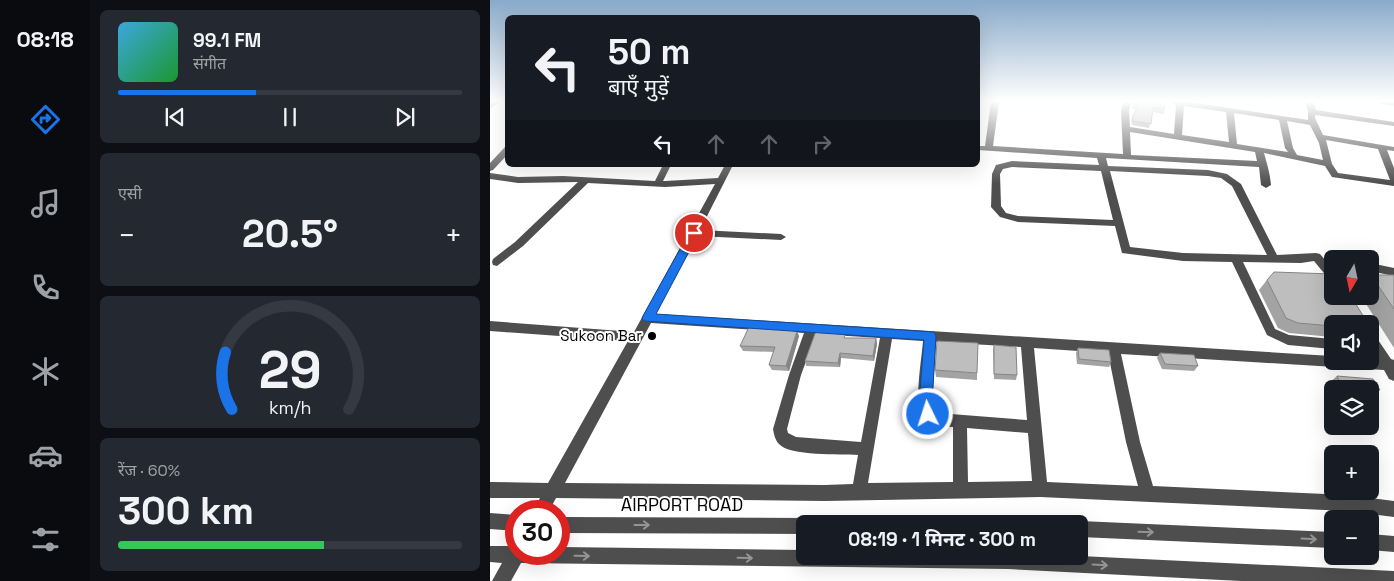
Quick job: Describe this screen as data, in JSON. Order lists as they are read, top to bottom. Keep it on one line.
{"streets":{"street":["AIRPORT ROAD"]},"places":["Sukoon Bar"],"north":"bottom","page":{"tabs":"08:18","turn":["50 m","बाएँ मुड़ें"],"song":["99.1 FM","संगीत"],"tile":["एसी",["रेंज · 60%","300 km"]],"heat":["−","20.5°","+"],"map_buttons":["+","−"],"limit":"30","trip":"08:19 · 1 मिनट · 300 m","gauge":["29","km/h"]}}
